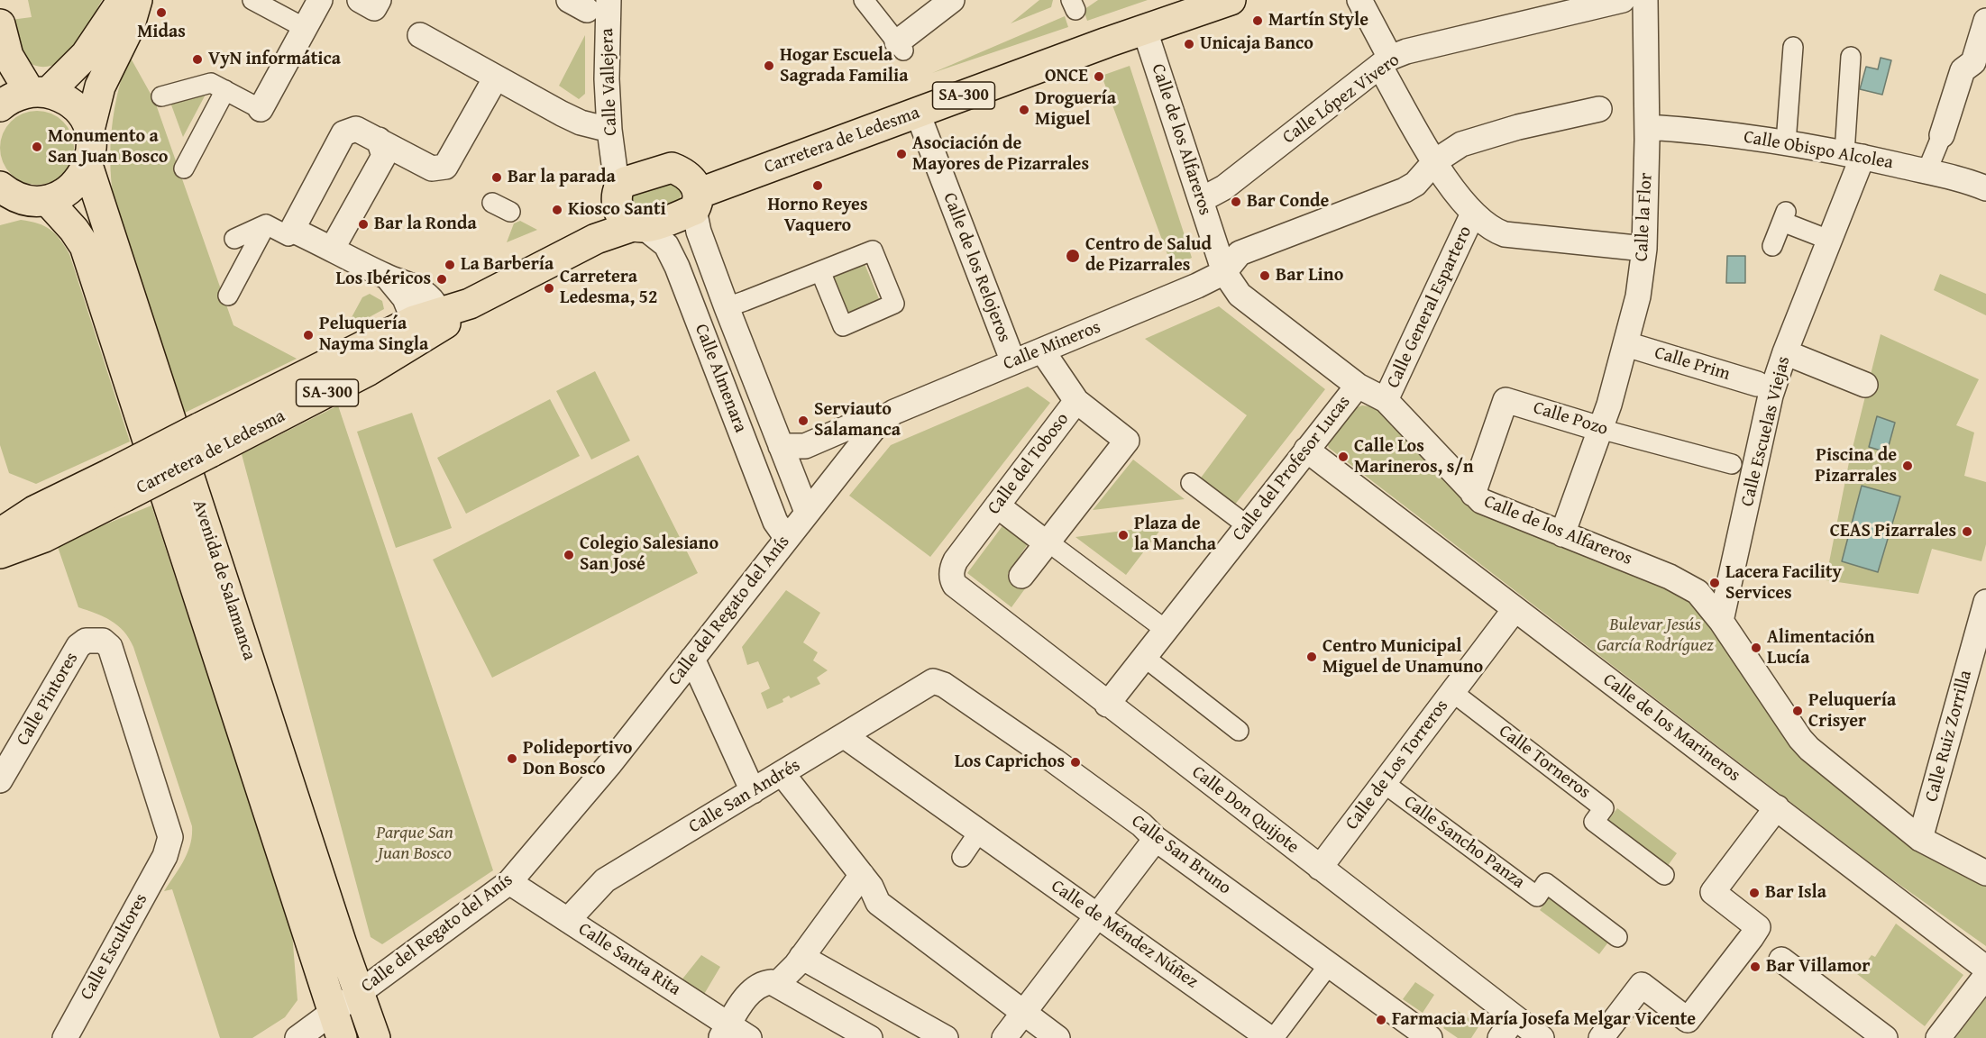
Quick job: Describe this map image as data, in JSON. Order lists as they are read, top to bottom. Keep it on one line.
{"streets":{"main road":["SA-300","Carretera de Ledesma","Avenida de Salamanca"],"street":["Calle Vallejera","Calle López Vivero","Calle de los Alfareros","Calle Obispo Alcolea","Calle la Flor","Calle de los Relojeros","Calle General Espartero","Calle Mineros","Calle Prim","Calle Almenara","Calle Pozo","Calle Escuelas Viejas","Calle del Toboso","Calle del Profesor Lucas","Calle del Regato del Anís","Calle Pintores","Calle de los Marineros","Calle Ruiz Zorrilla","Calle Torneros","Calle de Los Torreros","Calle San Andrés","Calle Don Quijote","Calle Sancho Panza","Calle San Bruno","Calle de Méndez Núñez","Calle Escultores","Calle Santa Rita"]},"crossings":[["Calle Vallejera","SA-300"],["Calle Vallejera","Carretera de Ledesma"],["Calle Vallejera","Calle Almenara"],["SA-300","Carretera de Ledesma"],["SA-300","Calle Almenara"],["Calle López Vivero","Calle de los Alfareros"],["Calle de los Alfareros","Carretera de Ledesma"],["Calle de los Alfareros","Calle la Flor"],["Calle de los Alfareros","Calle General Espartero"],["Calle de los Alfareros","Calle Mineros"],["Calle de los Alfareros","Calle Pozo"],["Calle de los Alfareros","Calle Escuelas Viejas"],["Calle de los Alfareros","Calle del Profesor Lucas"],["Calle de los Alfareros","Calle Ruiz Zorrilla"],["Carretera de Ledesma","Calle de los Relojeros"],["Carretera de Ledesma","Calle Almenara"],["Calle Obispo Alcolea","Calle la Flor"],["Calle Obispo Alcolea","Calle Escuelas Viejas"],["Calle la Flor","Calle Prim"],["Calle la Flor","Calle Pozo"],["Calle de los Relojeros","Calle Mineros"],["Calle Mineros","Calle Almenara"],["Calle Mineros","Calle del Toboso"],["Calle Mineros","Calle del Regato del Anís"],["Calle Almenara","Calle del Regato del Anís"],["Calle del Toboso","Calle Don Quijote"],["Calle del Profesor Lucas","Calle de los Marineros"],["Calle del Profesor Lucas","Calle Don Quijote"],["Avenida de Salamanca","Calle del Regato del Anís"],["Calle del Regato del Anís","Calle Santa Rita"],["Calle Pintores","Calle Escultores"],["Calle de los Marineros","Calle de Los Torreros"],["Calle Torneros","Calle de Los Torreros"],["Calle de Los Torreros","Calle Don Quijote"],["Calle de Los Torreros","Calle Sancho Panza"],["Calle San Andrés","Calle San Bruno"],["Calle San Andrés","Calle de Méndez Núñez"],["Calle San Andrés","Calle Santa Rita"]],"parks":["Bulevar Jesús García Rodríguez","Parque San Juan Bosco"],"places":["Midas","Martín Style","Unicaja Banco","VyN informática","Hogar Escuela Sagrada Familia","ONCE","Droguería Miguel","Monumento a San Juan Bosco","Asociación de Mayores de Pizarrales","Bar la parada","Horno Reyes Vaquero","Bar Conde","Kiosco Santi","Bar la Ronda","Centro de Salud de Pizarrales","La Barbería","Bar Lino","Los Ibéricos","Carretera Ledesma, 52","Peluquería Nayma Singla","Serviauto Salamanca","Calle Los Marineros, s/n","Piscina de Pizarrales","CEAS Pizarrales","Plaza de la Mancha","Colegio Salesiano San José","Lacera Facility Services","Alimentación Lucía","Centro Municipal Miguel de Unamuno","Peluquería Crisyer","Polideportivo Don Bosco","Los Caprichos","Bar Isla","Bar Villamor","Farmacia María Josefa Melgar Vicente"]}
